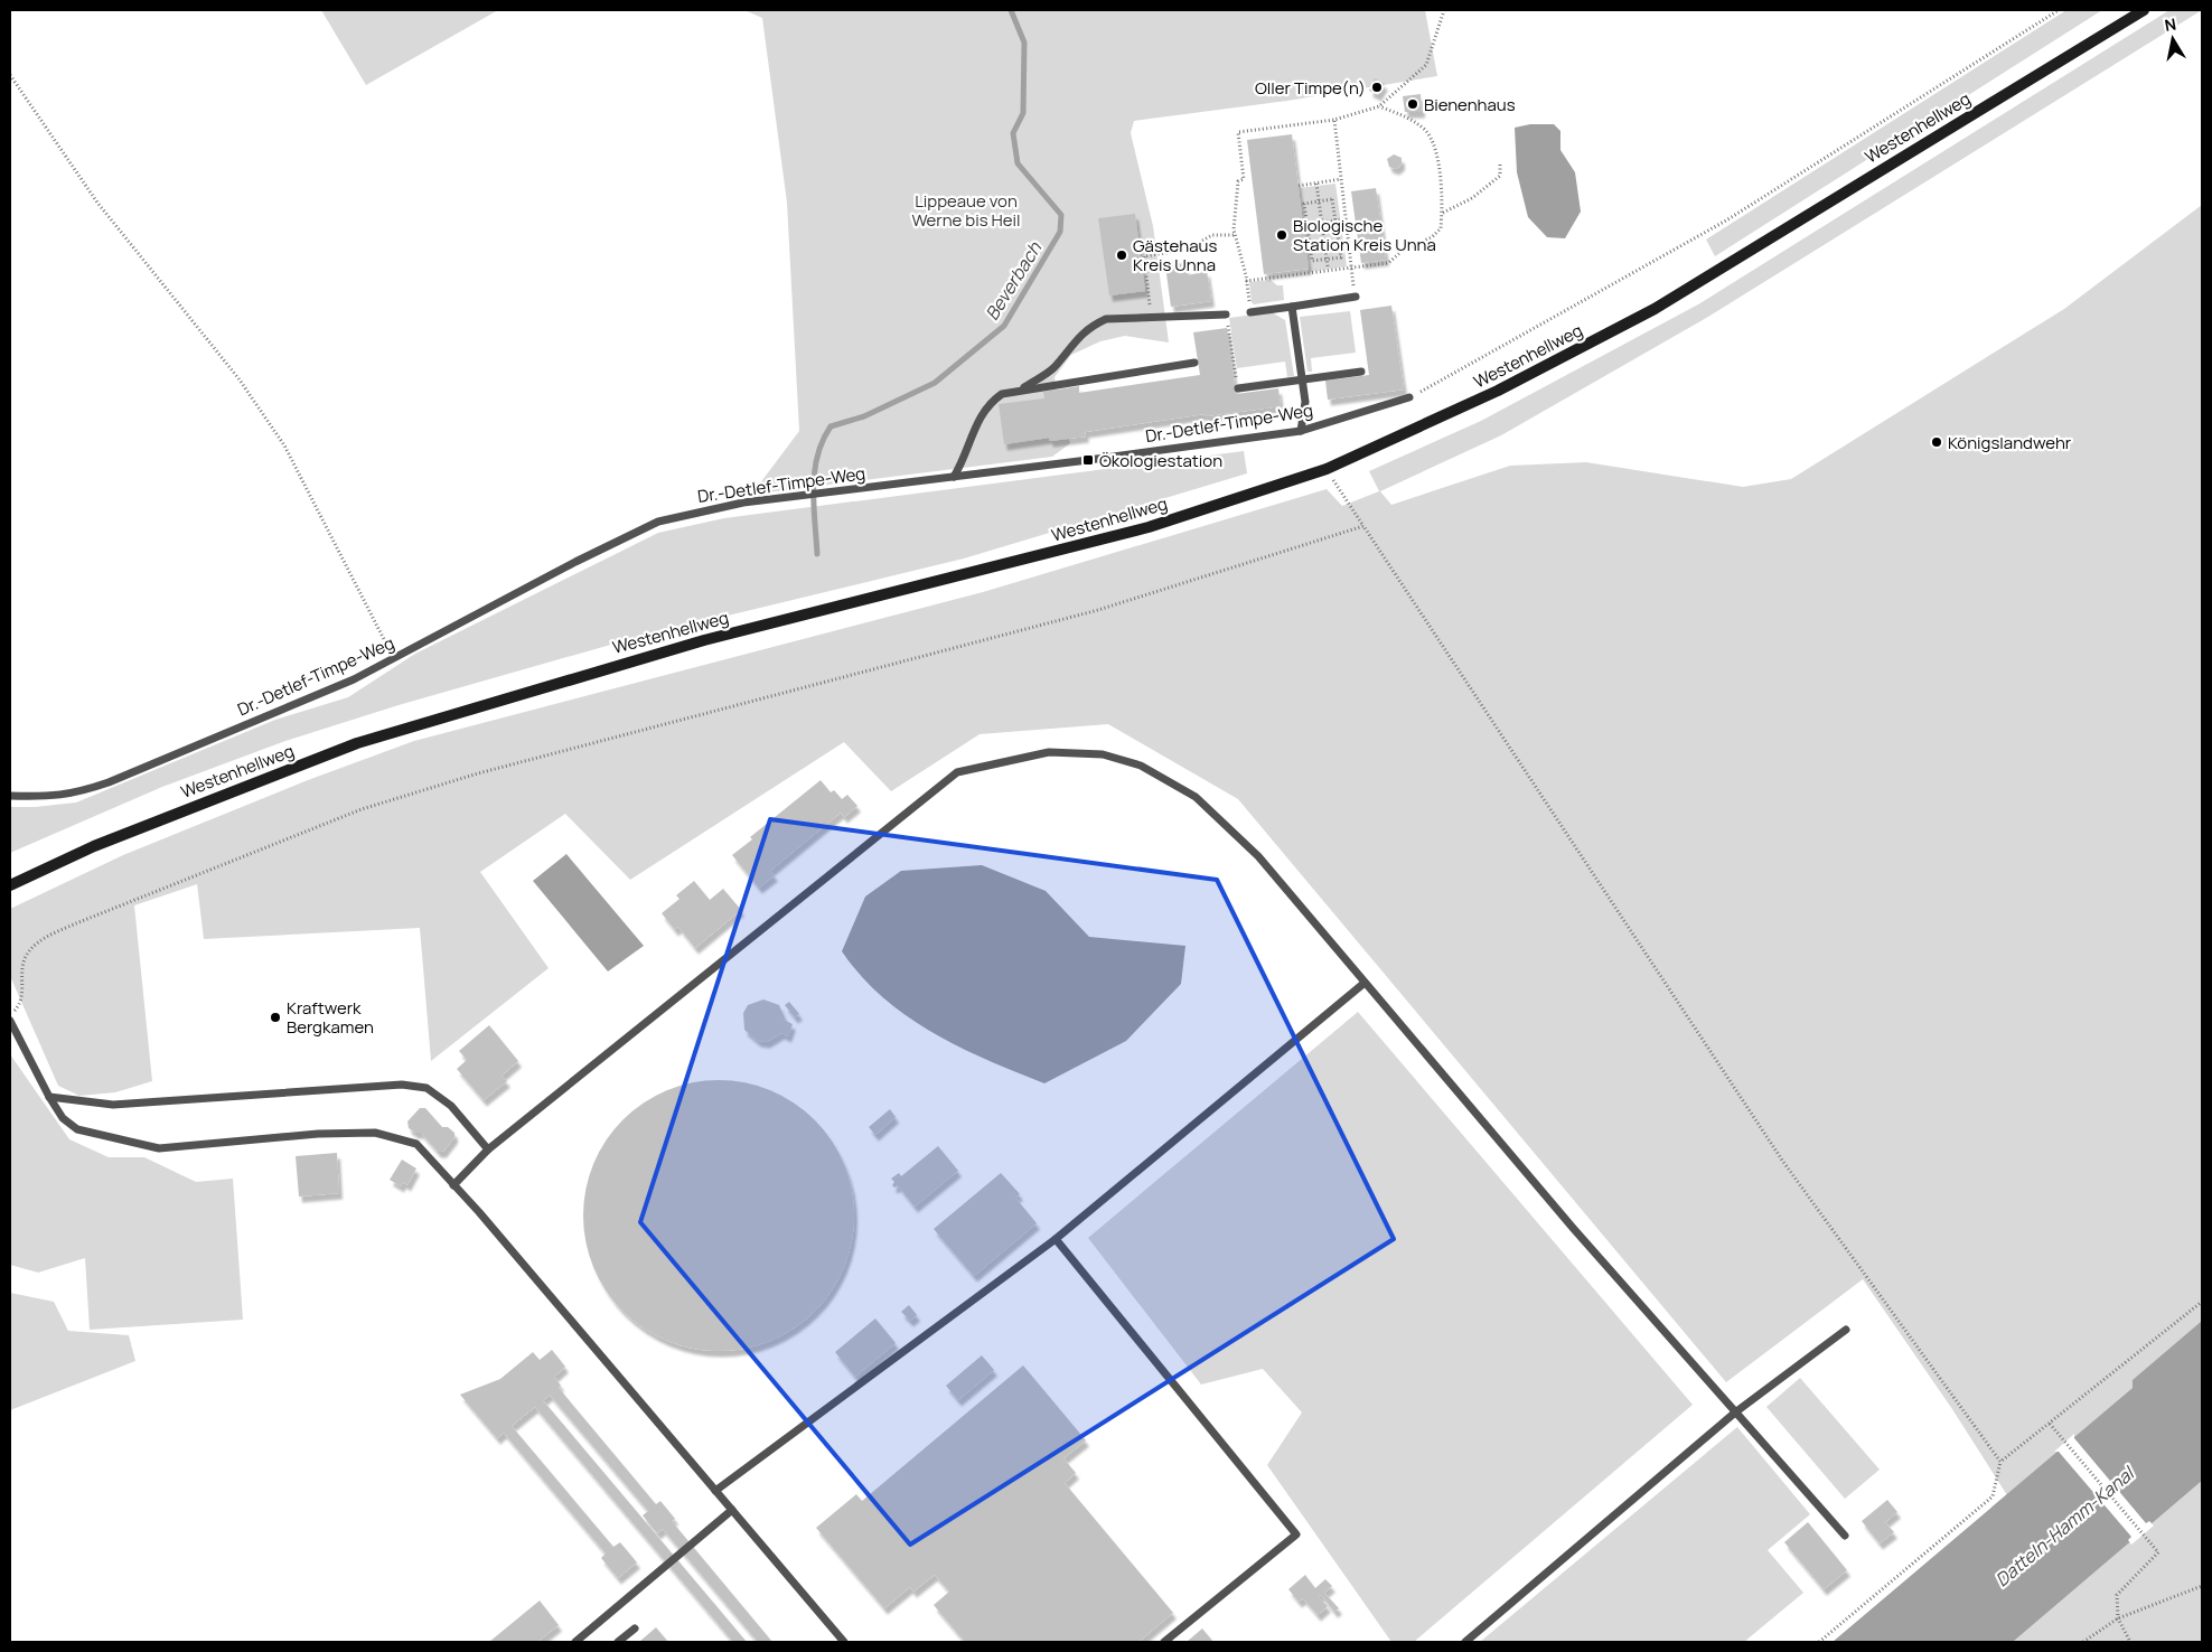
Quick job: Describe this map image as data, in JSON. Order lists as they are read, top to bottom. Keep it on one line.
{"streets":{"main road":["Westenhellweg"],"lane":["Dr.-Detlef-Timpe-Weg"]},"water":["Beverbach","Datteln-Hamm-Kanal"],"parks":["Lippeaue von Werne bis Heil"],"places":{"other":["Oller Timpe(n)","Bienenhaus","Biologische Station Kreis Unna","Gästehaus Kreis Unna","Königslandwehr","Kraftwerk Bergkamen"],"transit":["Ökologiestation"]},"north":"top"}
